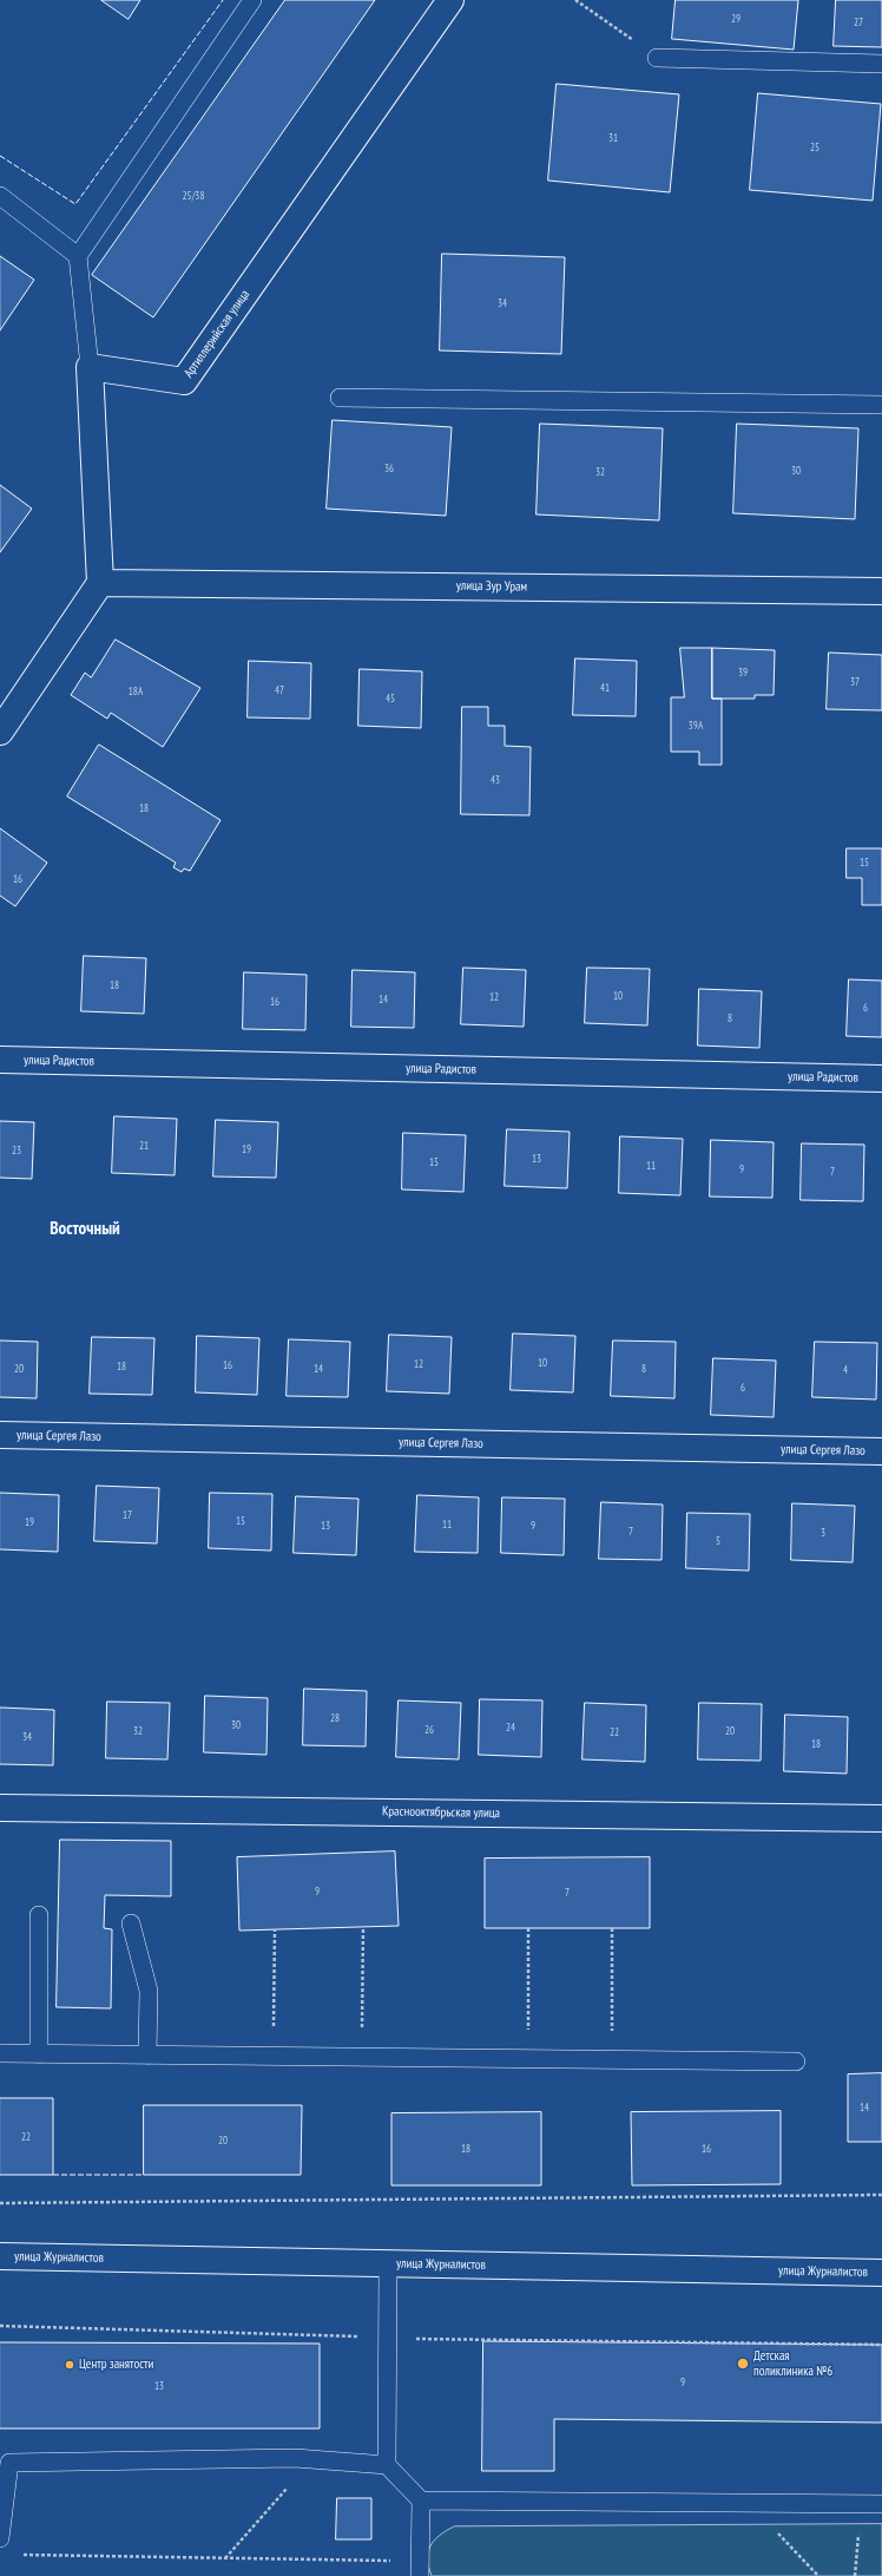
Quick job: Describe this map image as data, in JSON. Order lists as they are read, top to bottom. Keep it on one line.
{"streets":{"street":["Артиллерийская улица","улица Зур Урам","улица Радистов","улица Сергея Лазо","Краснооктябрьская улица","улица Журналистов"]},"districts":["Восточный"],"places":["Детская поликлиника №6","Центр занятости"],"house_numbers":["29","27","31","25","25/38","34","36","30","32","39","37","41","47","18А","45","39А","43","18","15","16","18","10","12","14","16","6","8","21","19","23","13","15","11","9","7","10","12","16","18","20","14","8","4","6","17","15","19","11","13","9","7","3","5","28","30","24","26","32","20","22","34","18","9","7","14","22","20","18","16","9","13"]}
